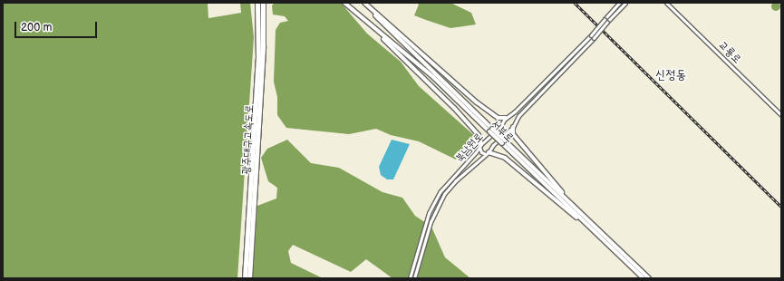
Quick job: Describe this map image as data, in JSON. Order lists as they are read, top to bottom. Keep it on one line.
{"streets":{"highway":["서부로","광주대구고속도로"],"street":["교룡로","북남원로"]},"districts":["신정동"],"scale_bar":"200 m"}
